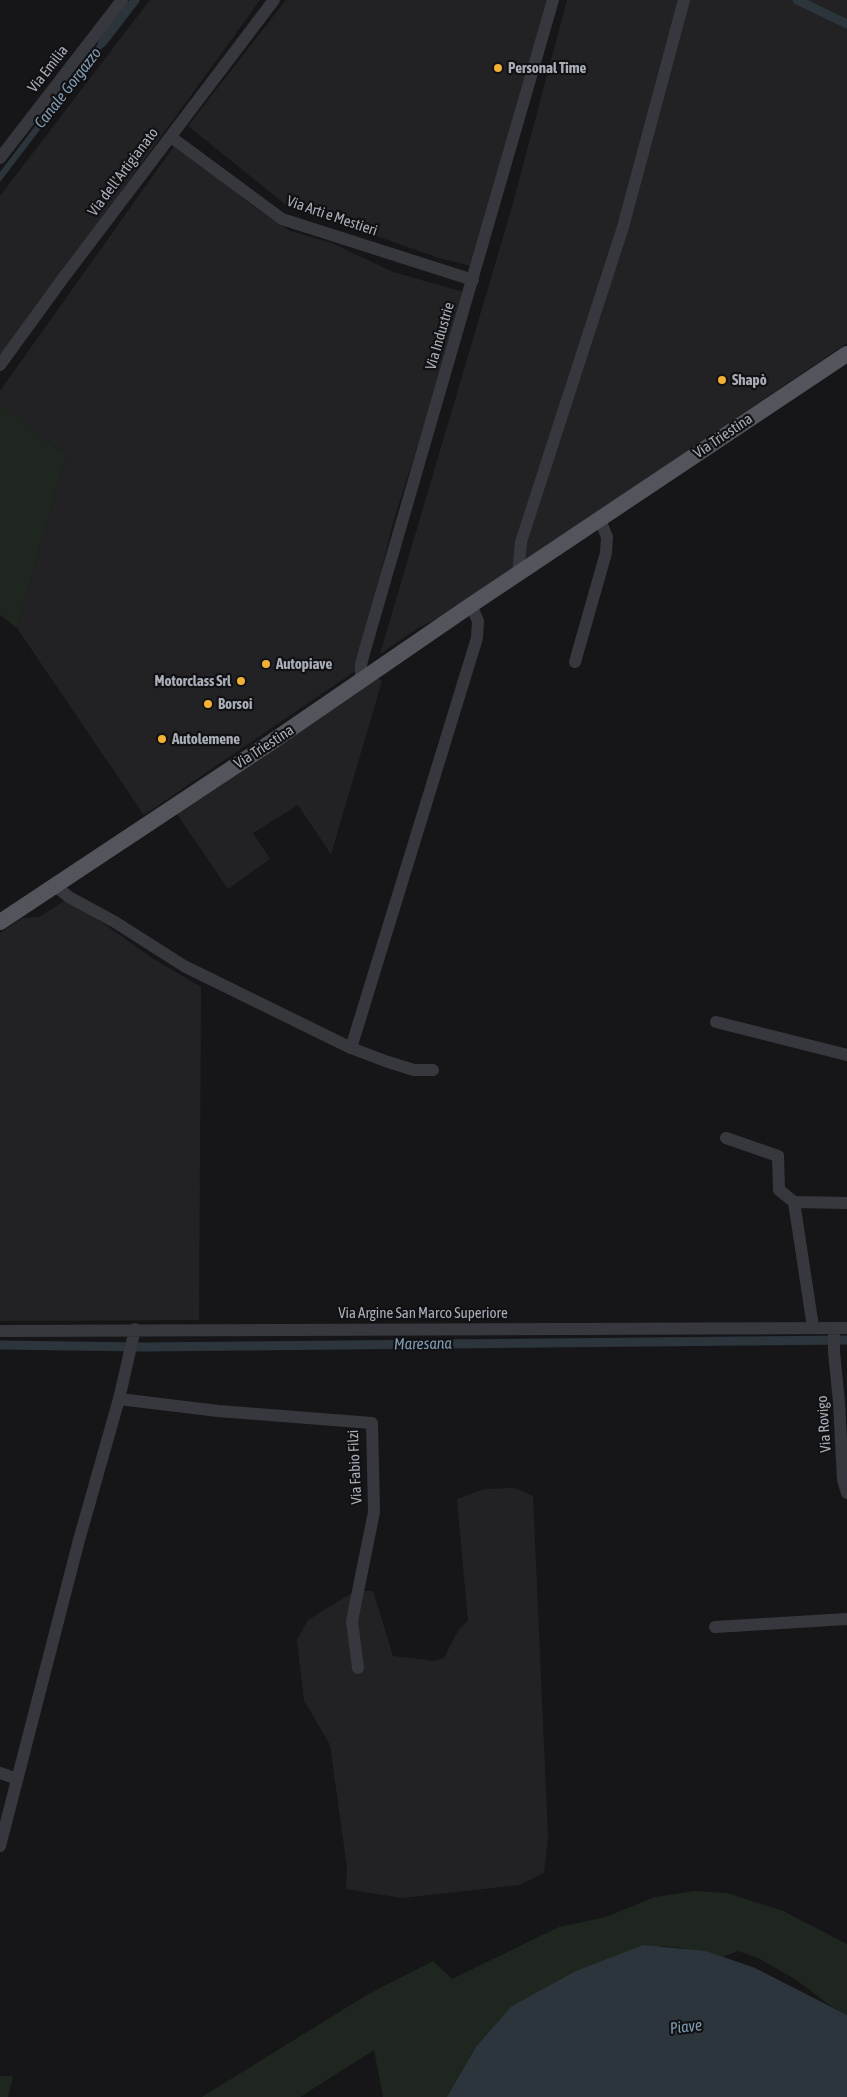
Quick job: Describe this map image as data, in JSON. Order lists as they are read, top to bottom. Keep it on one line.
{"streets":{"main road":["Via Triestina"],"street":["Via Emilia","Via dell'Artigianato","Via Arti e Mestieri","Via Industrie","Via Argine San Marco Superiore","Via Rovigo","Via Fabio Filzi"]},"crossings":[["Via dell'Artigianato","Via Arti e Mestieri"],["Via Arti e Mestieri","Via Industrie"],["Via Industrie","Via Triestina"],["Via Argine San Marco Superiore","Via Rovigo"]],"water":["Canale Gorgazzo","Maresana","Piave"],"places":["Personal Time","Shapò","Autopiave","Motorclass Srl","Borsoi","Autolemene"]}
